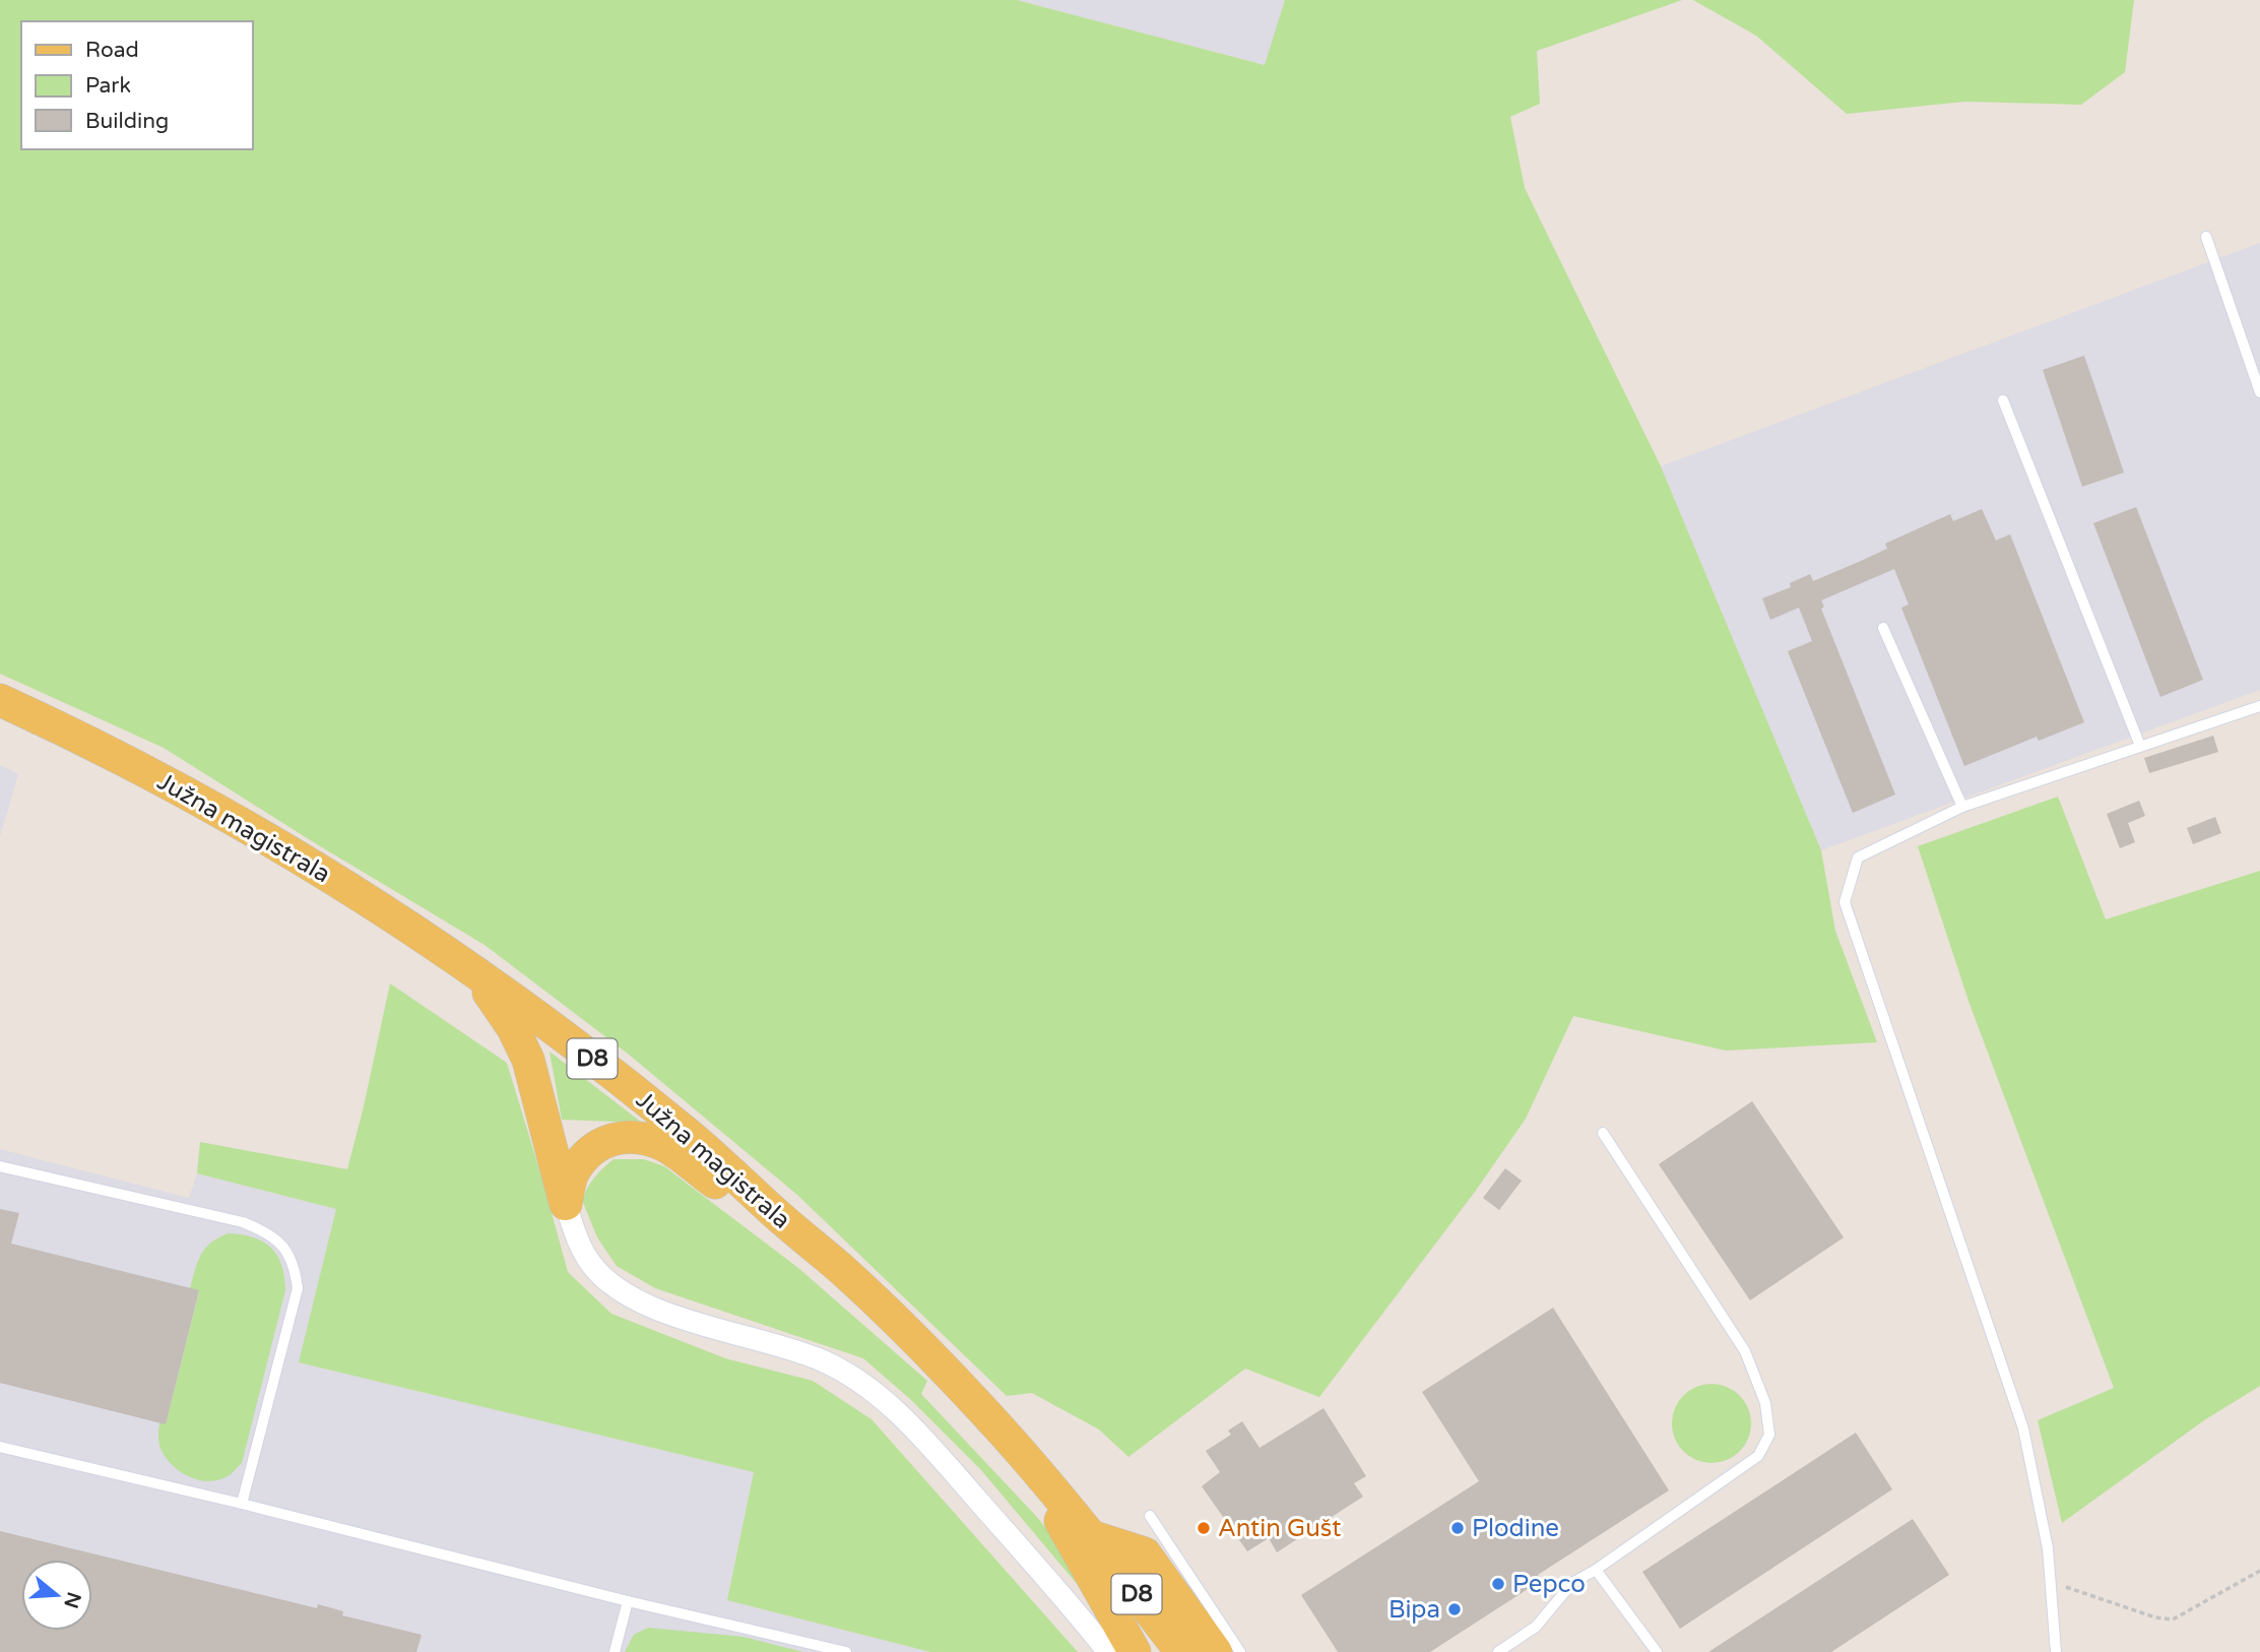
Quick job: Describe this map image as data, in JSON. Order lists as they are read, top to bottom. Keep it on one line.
{"streets":{"main road":["Južna magistrala","D8"]},"places":["Antin Gušt","Plodine","Pepco","Bipa"],"legend":["Road","Park","Building"],"north":"right"}
